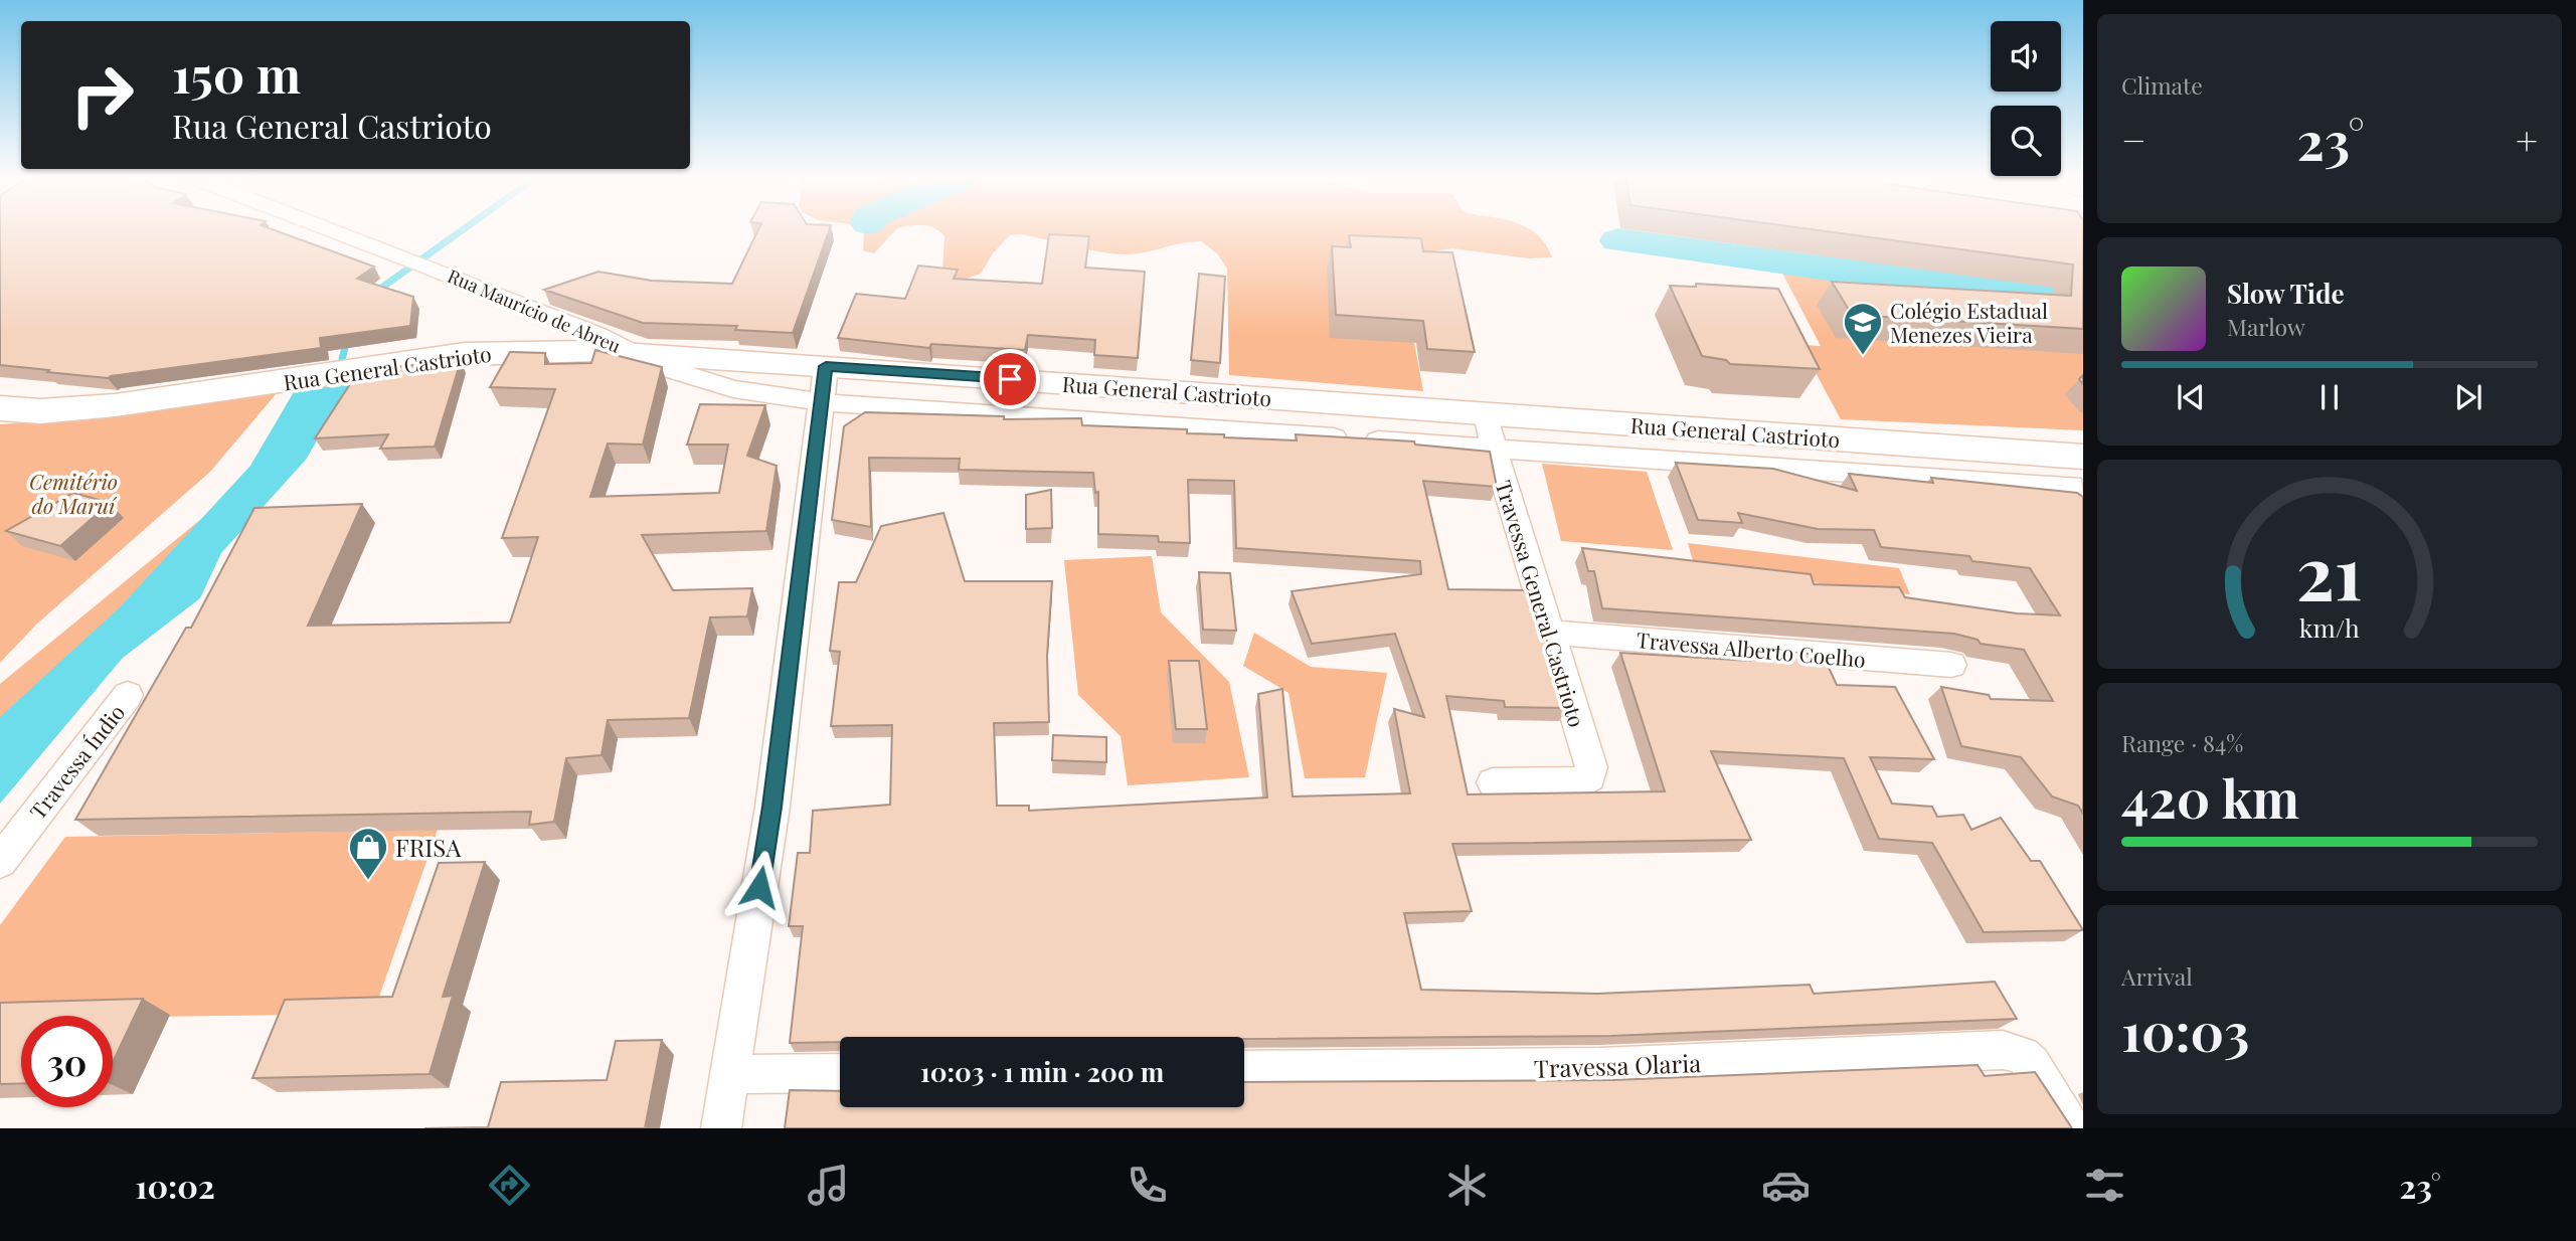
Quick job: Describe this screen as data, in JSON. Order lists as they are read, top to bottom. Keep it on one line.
{"streets":{"main road":["Rua General Castrioto"],"street":["Rua Maurício de Abreu","Travessa General Castrioto","Travessa Alberto Coelho","Travessa Índio","Travessa Olaria"]},"crossings":[["Rua Maurício de Abreu","Rua General Castrioto"],["Rua Maurício de Abreu","Travessa General Castrioto"],["Rua General Castrioto","Travessa General Castrioto"],["Travessa General Castrioto","Travessa Alberto Coelho"]],"parks":["Cemitério do Maruí"],"places":{"school or university":["Colégio Estadual Menezes Vieira"],"shop":["FRISA"]},"page":{"tile":["Climate",["Range · 84%","420 km"],["Arrival","10:03"]],"turn":["150 m","Rua General Castrioto"],"heat":["−","23°","+"],"song":["Slow Tide","Marlow"],"limit":"30","trip":"10:03 · 1 min · 200 m","tabs":["10:02","23°"],"gauge":["21","km/h"]}}
